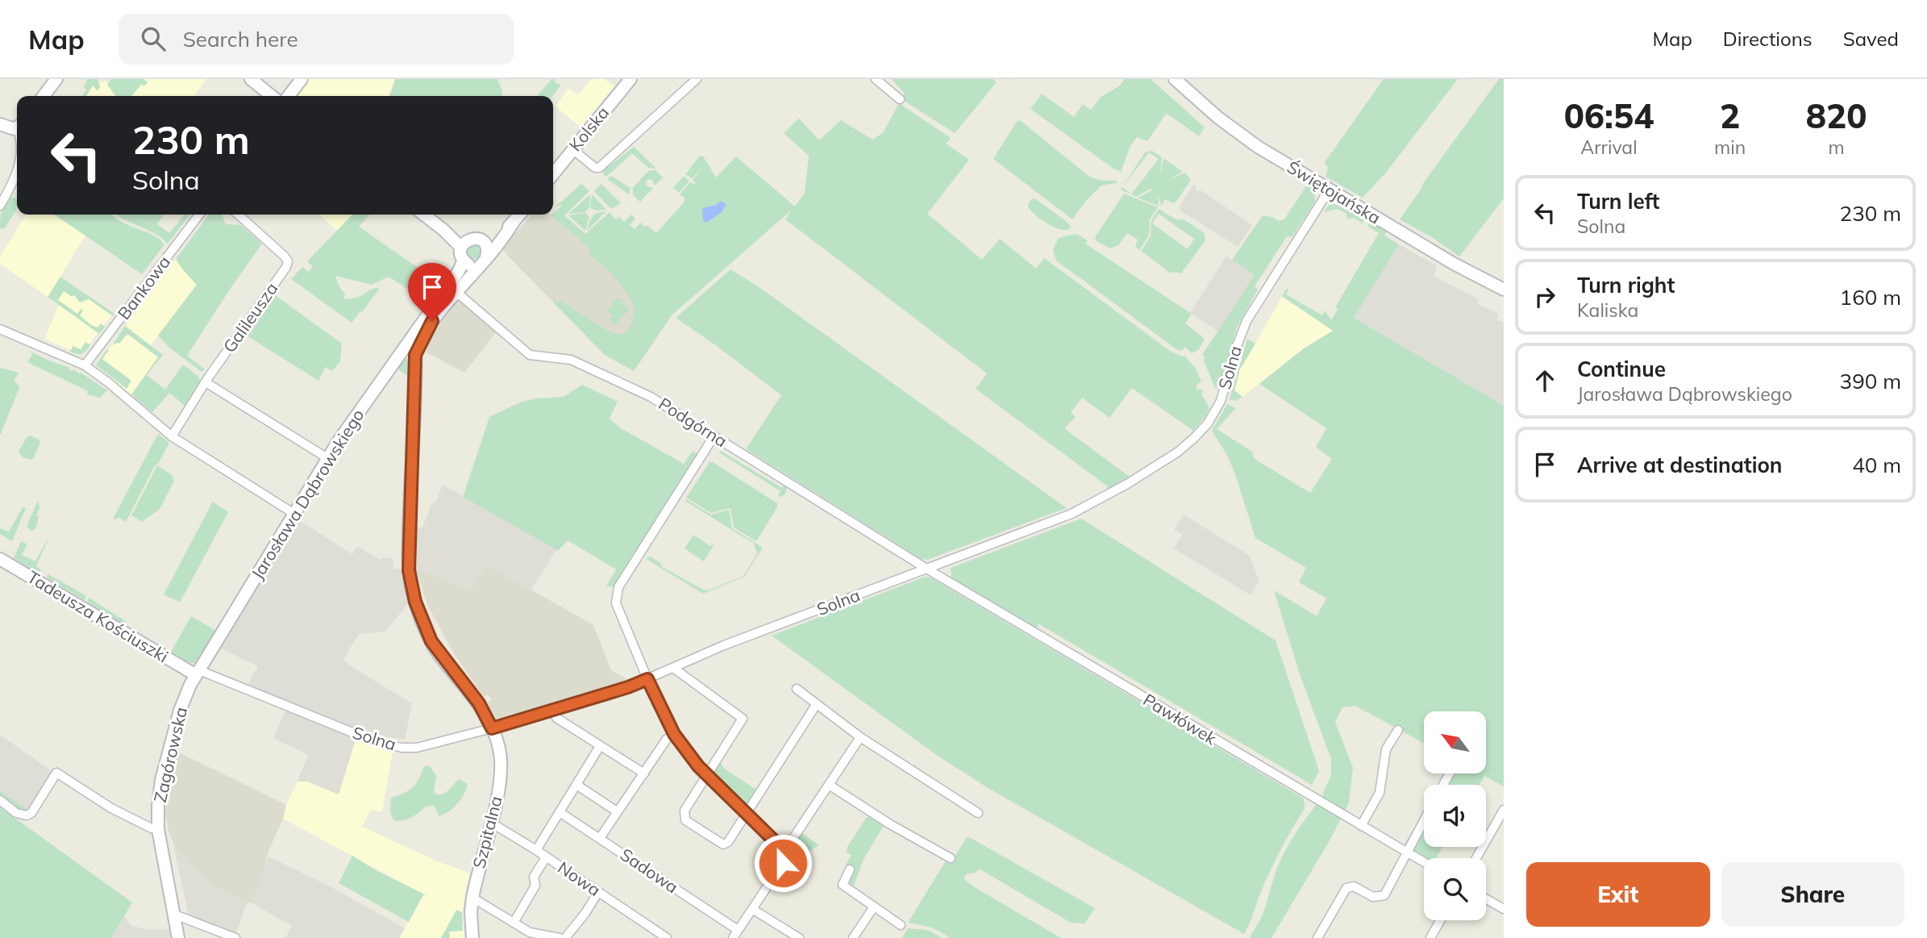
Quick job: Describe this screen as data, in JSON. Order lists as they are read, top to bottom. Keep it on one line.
{"streets":{"street":["Kolska","Świętojańska","Bankowa","Galileusza","Solna","Podgórna","Jarosława Dąbrowskiego","Tadeusza Kościuszki","Pawłówek","Zagórowska","Szpitalna","Sadowa","Nowa"]},"crossings":[["Świętojańska","Solna"],["Solna","Podgórna"],["Solna","Jarosława Dąbrowskiego"],["Solna","Tadeusza Kościuszki"],["Solna","Pawłówek"],["Solna","Zagórowska"],["Solna","Szpitalna"],["Podgórna","Pawłówek"],["Jarosława Dąbrowskiego","Tadeusza Kościuszki"],["Jarosława Dąbrowskiego","Zagórowska"],["Jarosława Dąbrowskiego","Szpitalna"],["Tadeusza Kościuszki","Zagórowska"],["Szpitalna","Nowa"]],"north":"top left","page":{"header":"Map","search":"Search here","nav":["Map","Directions","Saved"],"eta":["06:54","Arrival","2","min","820","m"],"turn":["230 m","Solna"],"list":[{"name":"Turn left","note":"Solna","value":"230 m"},{"name":"Turn right","note":"Kaliska","value":"160 m"},{"name":"Continue","note":"Jarosława Dąbrowskiego","value":"390 m"},{"name":"Arrive at destination","value":"40 m"}],"buttons":["Exit","Share"]}}
